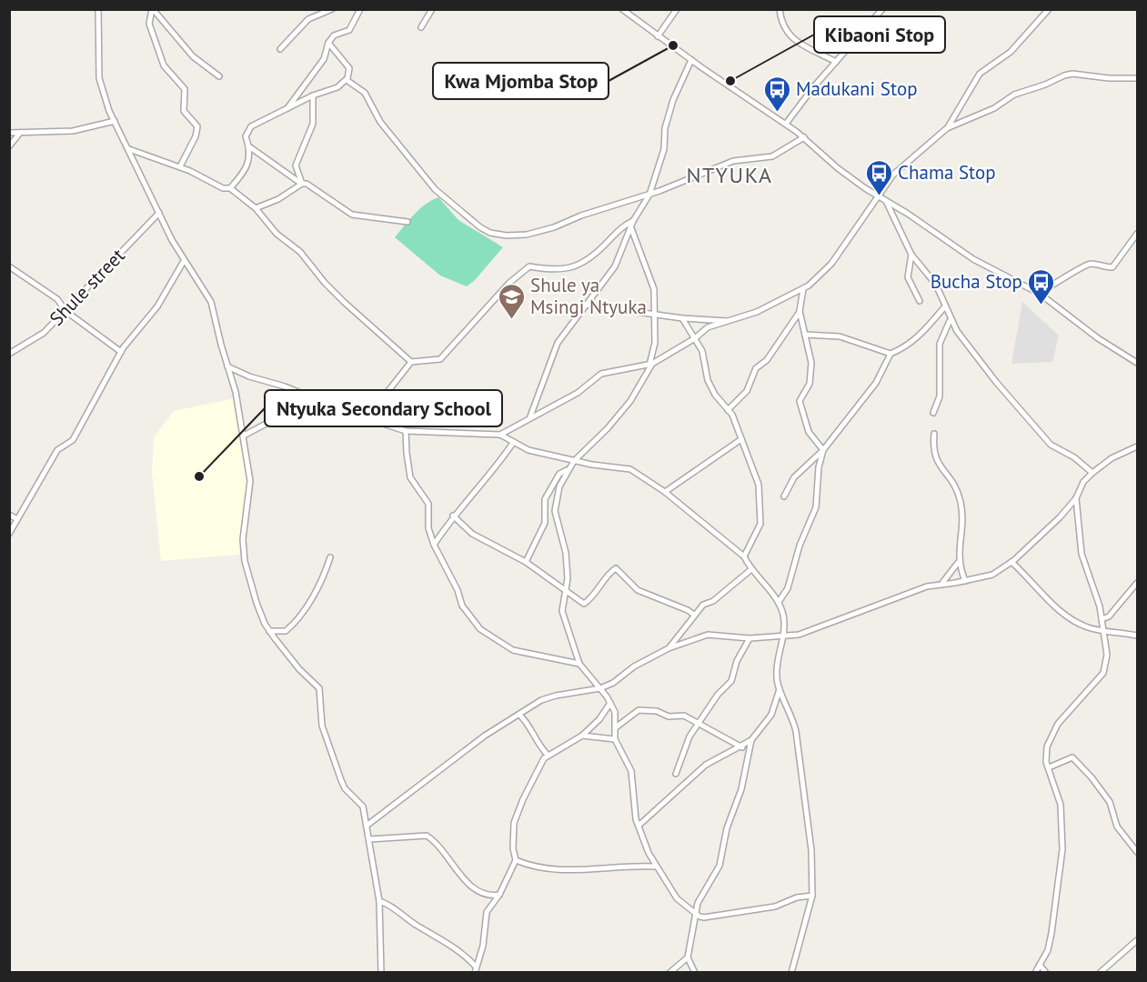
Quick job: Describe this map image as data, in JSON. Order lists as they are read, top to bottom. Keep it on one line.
{"streets":{"street":["Shule street"]},"districts":["NTYUKA"],"places":{"other":["Kwa Mjomba Stop","Kibaoni Stop","Ntyuka Secondary School"],"bus stop":["Madukani Stop","Chama Stop","Bucha Stop"],"school or university":["Shule ya Msingi Ntyuka"]}}
